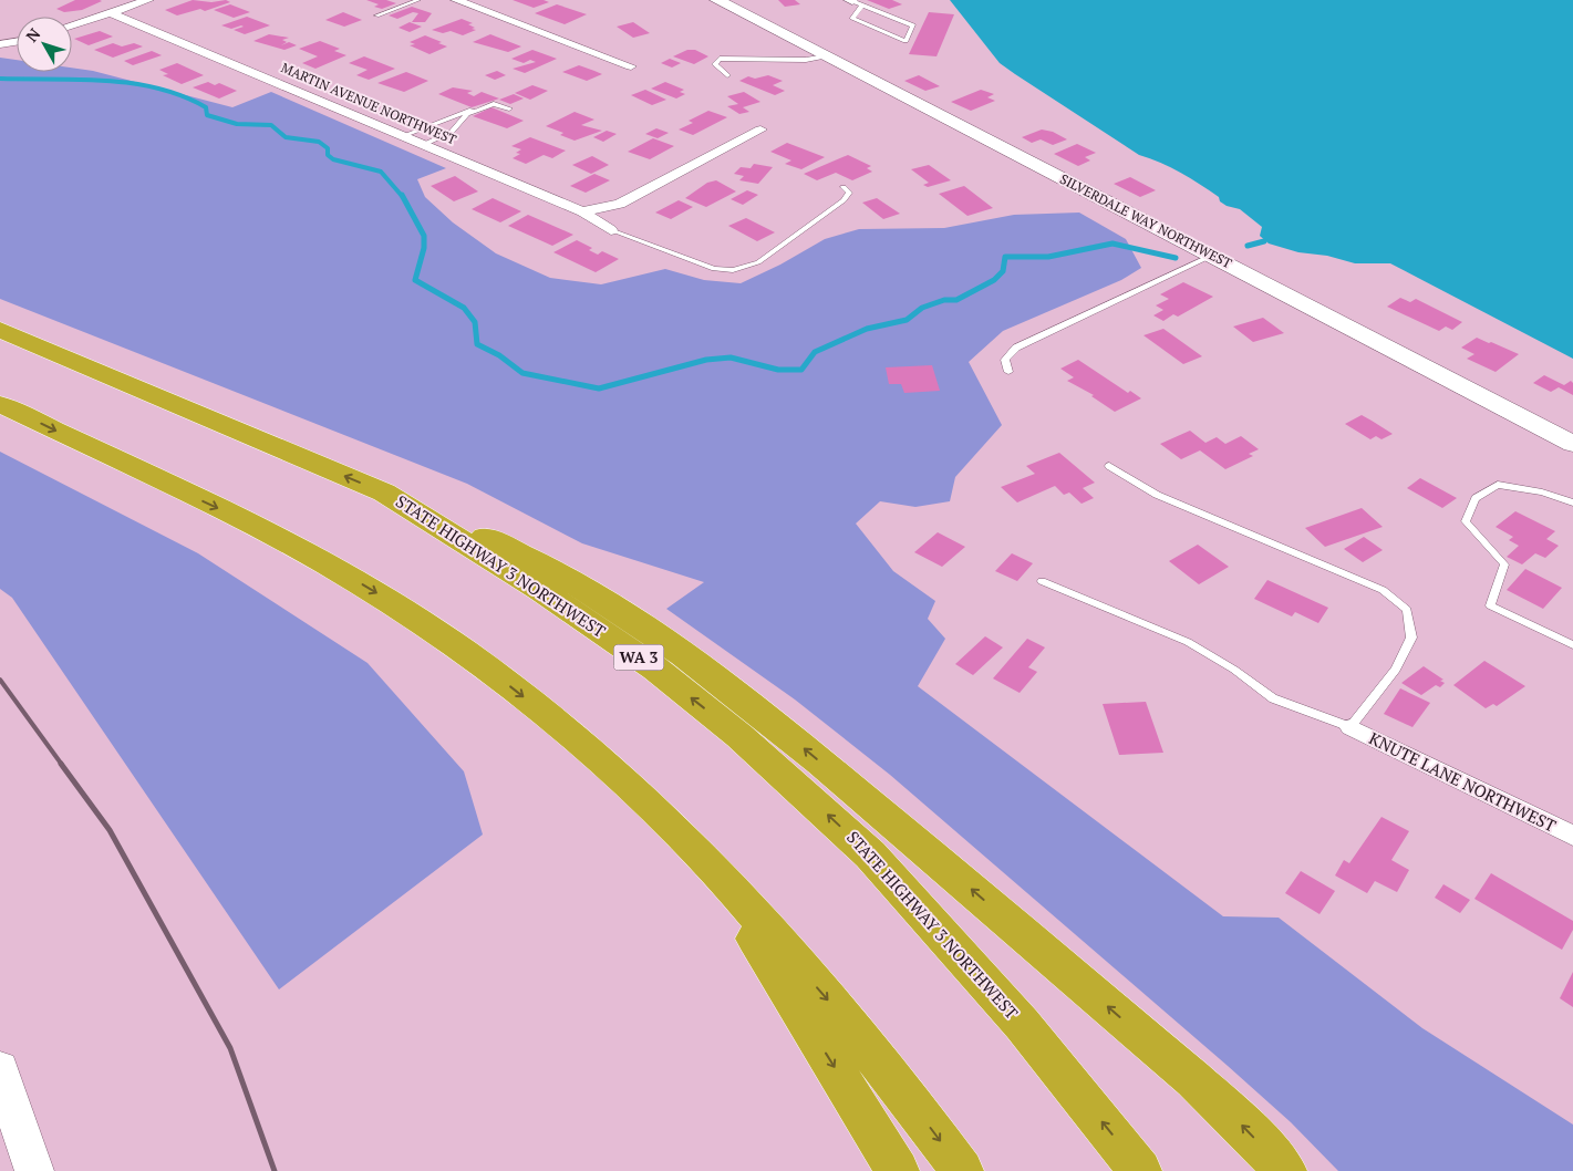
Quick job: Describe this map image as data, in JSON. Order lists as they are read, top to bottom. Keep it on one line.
{"streets":{"highway":["STATE HIGHWAY 3 NORTHWEST","WA 3"],"main road":["SILVERDALE WAY NORTHWEST"],"street":["MARTIN AVENUE NORTHWEST","KNUTE LANE NORTHWEST"]},"north":"top left"}
